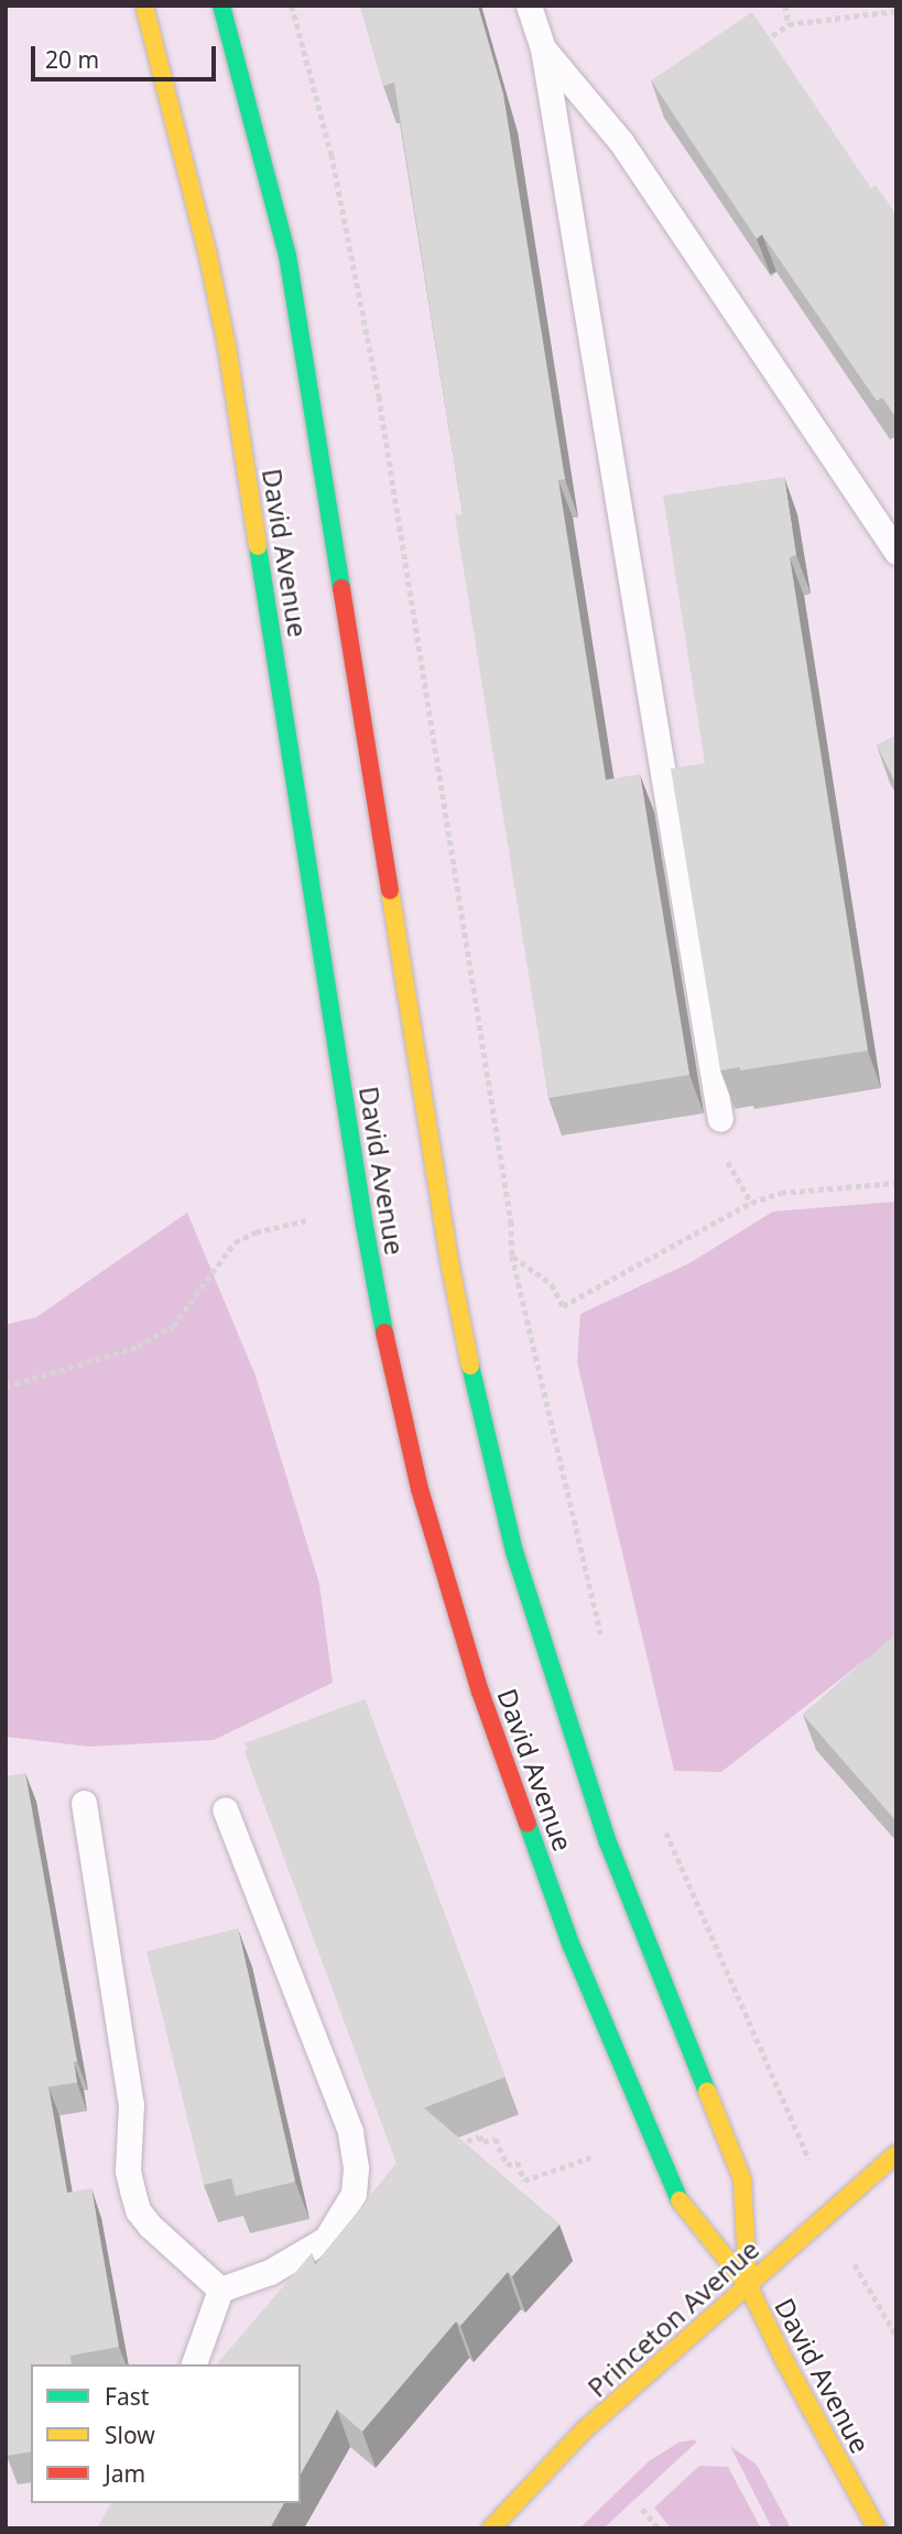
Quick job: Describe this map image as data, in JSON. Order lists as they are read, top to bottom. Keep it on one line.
{"streets":{"main road":["David Avenue","Princeton Avenue"]},"crossings":[["David Avenue","Princeton Avenue"]],"legend":["Fast","Slow","Jam"],"scale_bar":"20 m"}
